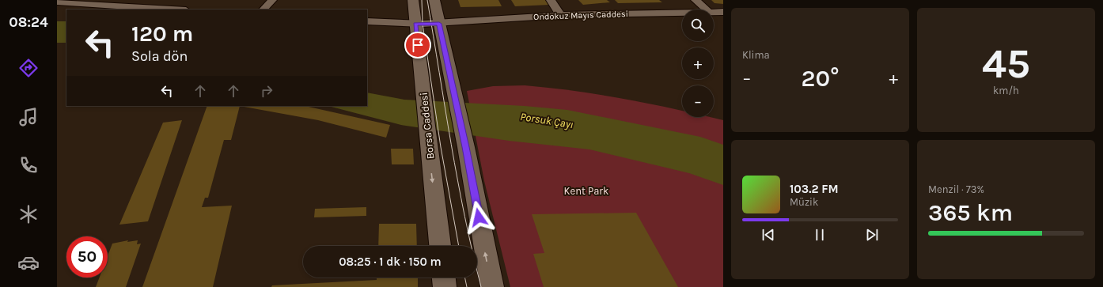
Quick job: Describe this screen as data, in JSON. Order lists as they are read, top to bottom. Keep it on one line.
{"streets":{"main road":["Borsa Caddesi"],"street":["Ondokuz Mayıs Caddesi"]},"crossings":[["Ondokuz Mayıs Caddesi","Borsa Caddesi"]],"water":["Porsuk Çayı"],"parks":["Kent Park"],"page":{"tabs":"08:24","tile":["Klima",["45","km/h"],["Menzil · 73%","365 km"]],"map_buttons":["+","−"],"turn":["120 m","Sola dön"],"heat":["−","20°","+"],"song":["103.2 FM","Müzik"],"limit":"50","trip":"08:25 · 1 dk · 150 m"}}
